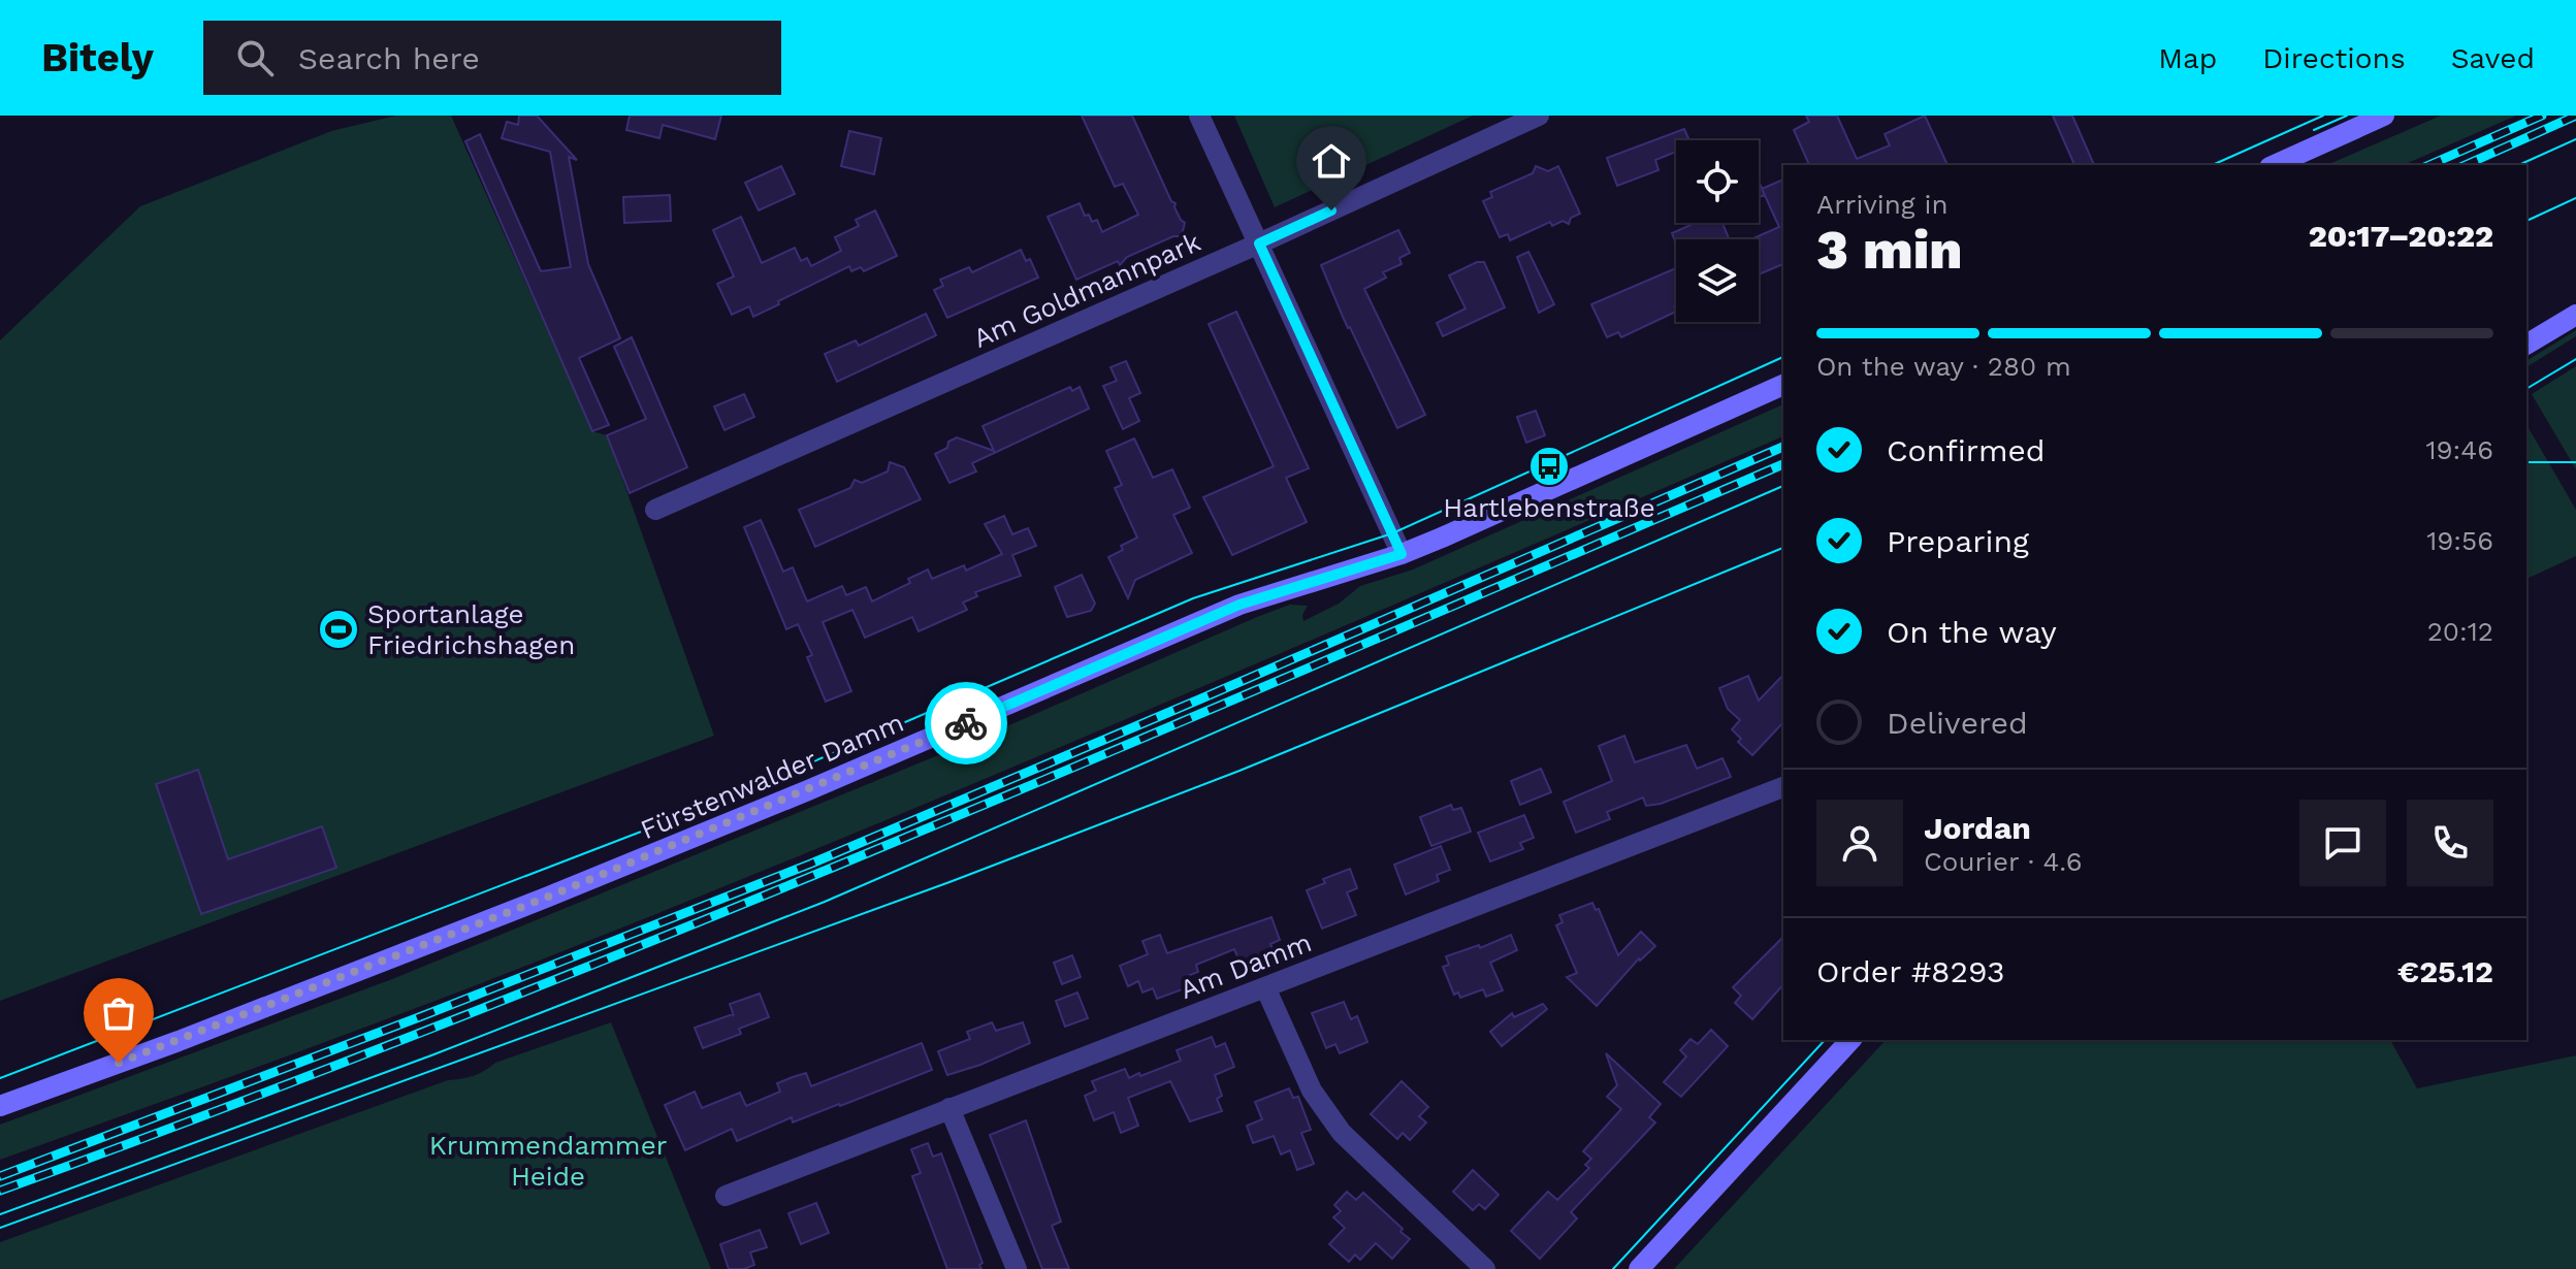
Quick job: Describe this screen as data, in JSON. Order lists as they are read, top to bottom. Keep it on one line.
{"streets":{"main road":["Fürstenwalder Damm"],"street":["Am Goldmannpark","Am Damm"]},"parks":["Krummendammer Heide"],"places":{"bus stop":["Hartlebenstraße"],"sports":["Sportanlage Friedrichshagen"]},"page":{"header":"Bitely","search":"Search here","nav":["Map","Directions","Saved"],"heading":["3 min","Arriving in","20:17–20:22"],"panel":["Jordan","Courier · 4.6","Order #8293","€25.12"],"bar":"On the way · 280 m","list":[["Confirmed","19:46"],["Preparing","19:56"],["On the way","20:12"],"Delivered"]}}
